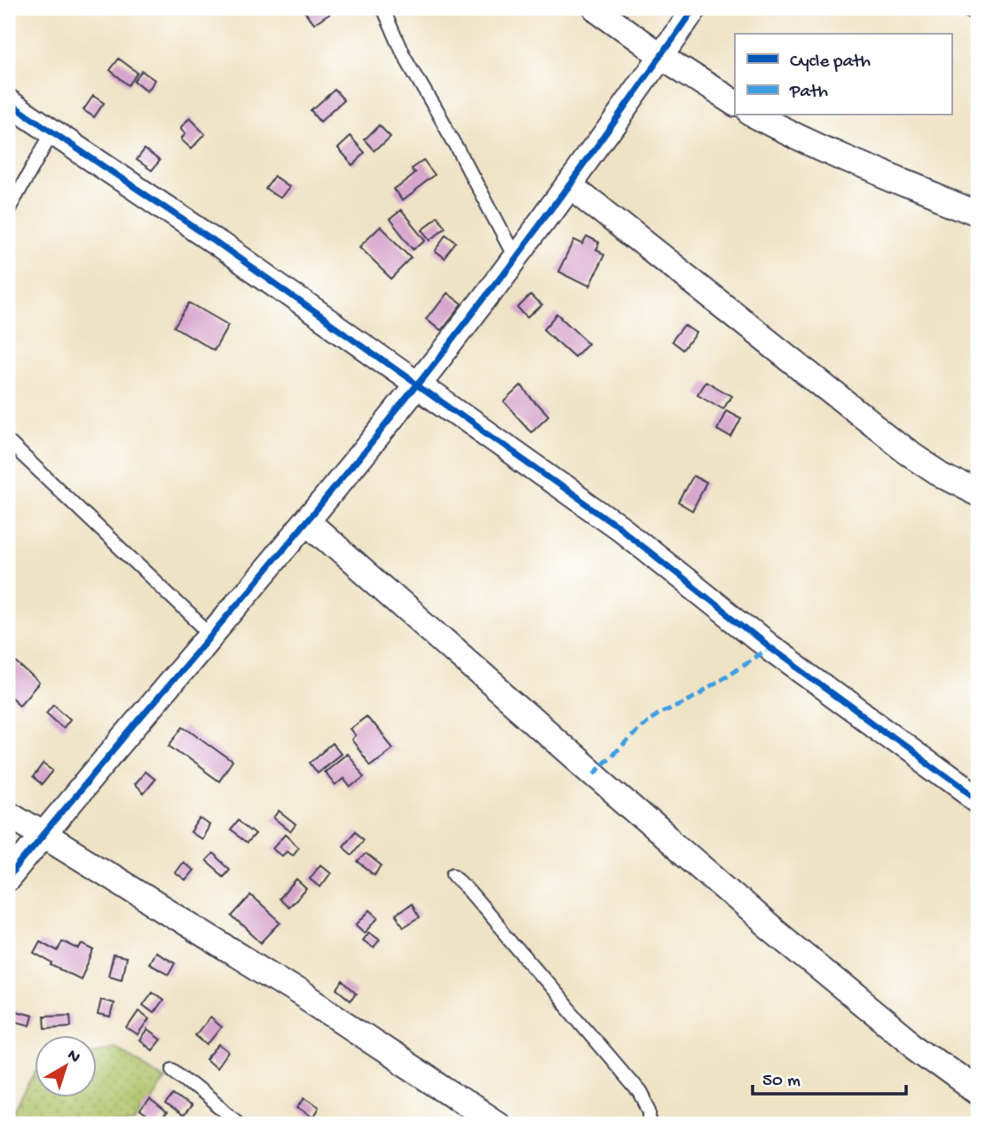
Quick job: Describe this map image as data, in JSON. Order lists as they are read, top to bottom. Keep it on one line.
{"legend":["Cycle path","Path"],"scale_bar":"50 m","north":"top right"}
